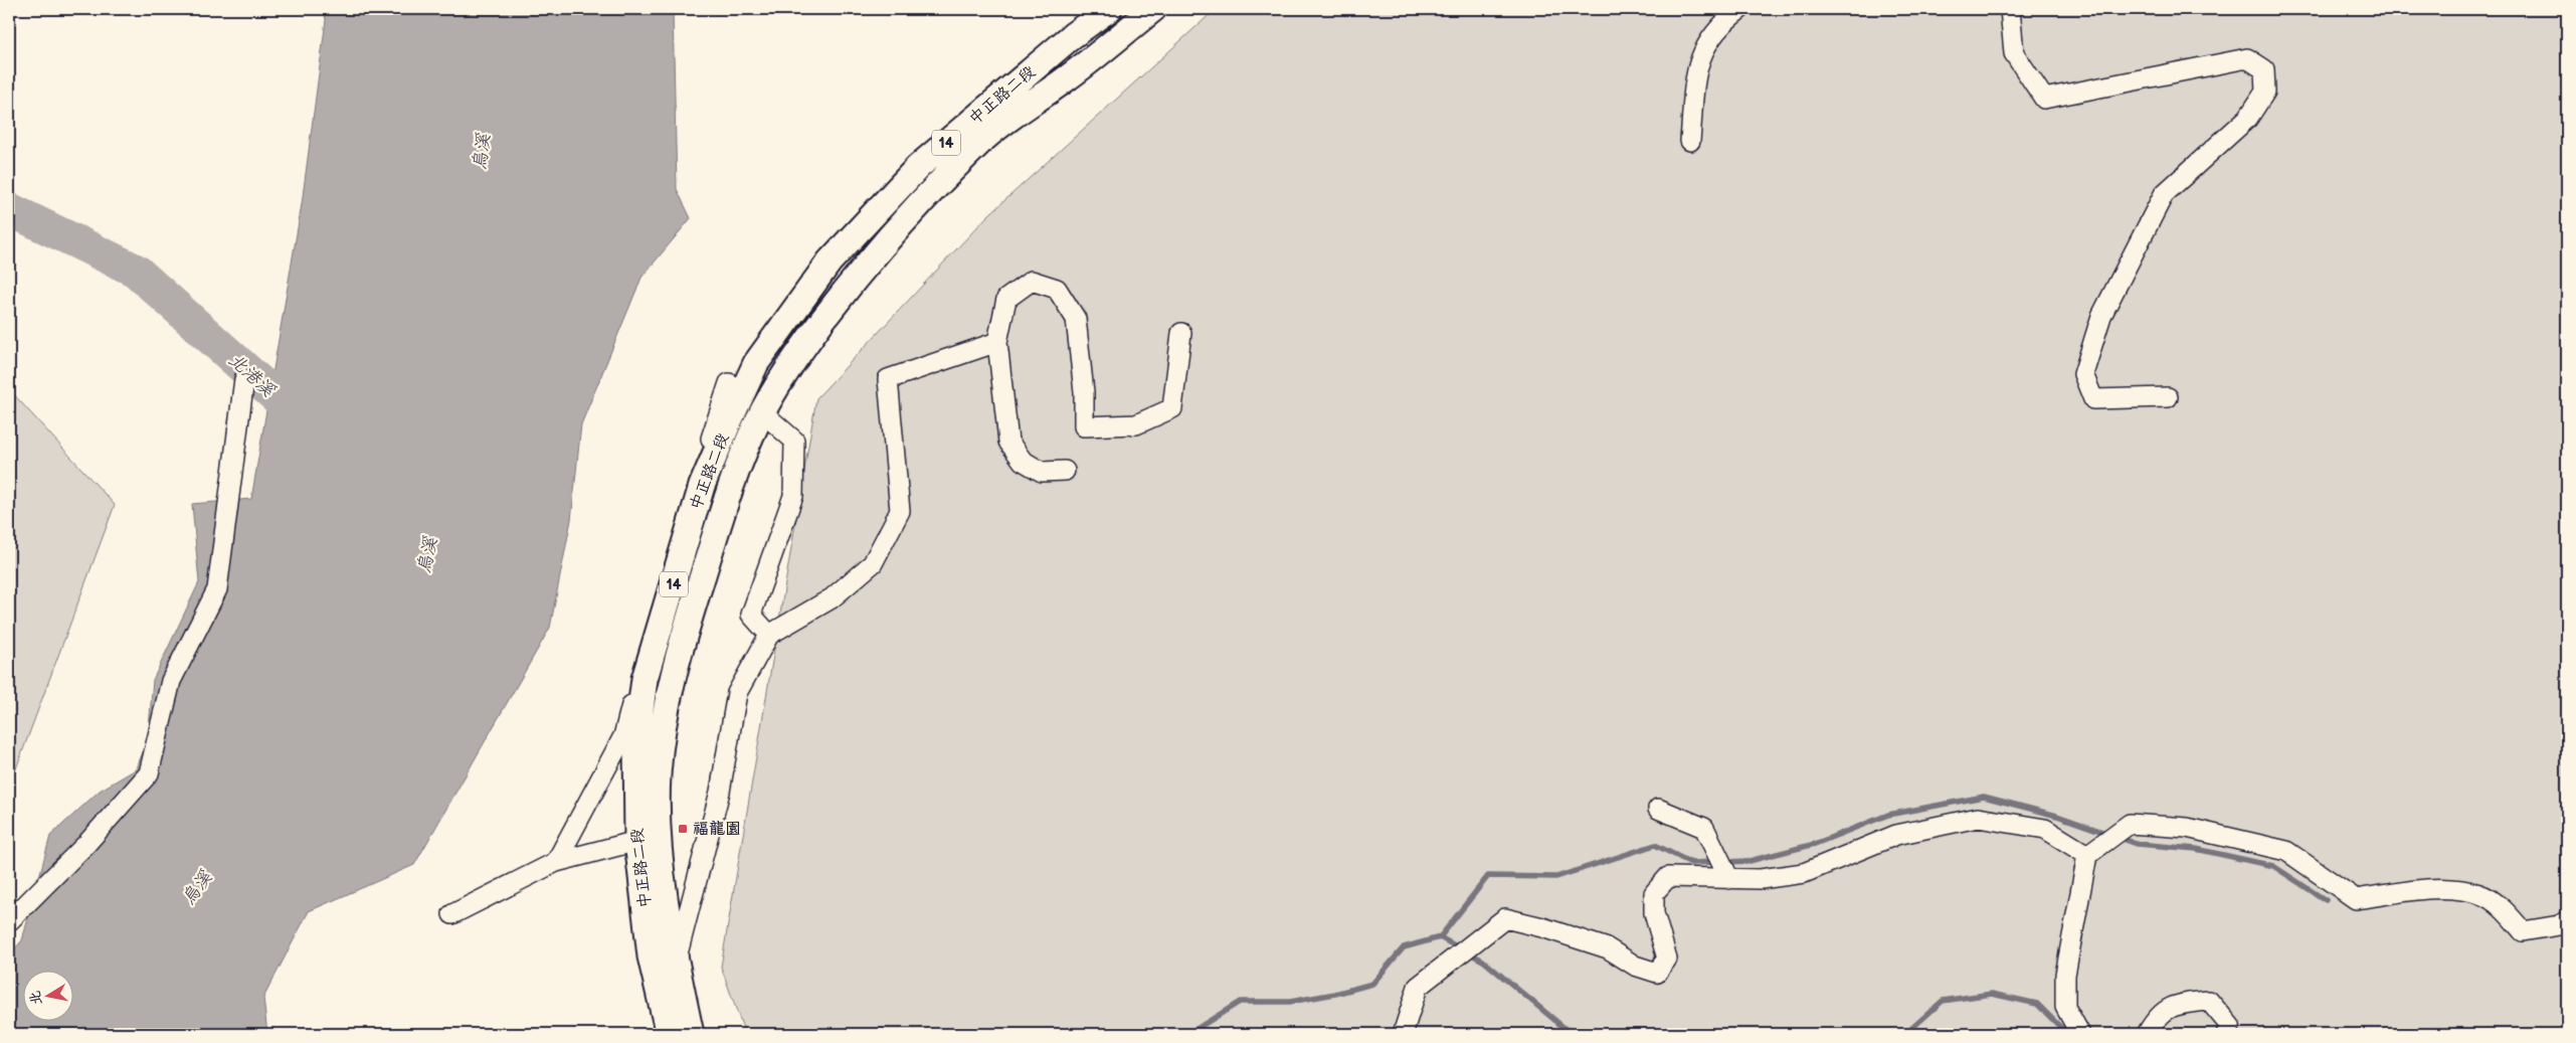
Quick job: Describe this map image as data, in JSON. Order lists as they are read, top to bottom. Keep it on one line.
{"streets":{"main road":["中正路二段","14"]},"water":["烏溪","北港溪"],"places":{"transit":["福龍園"]},"north":"left"}
